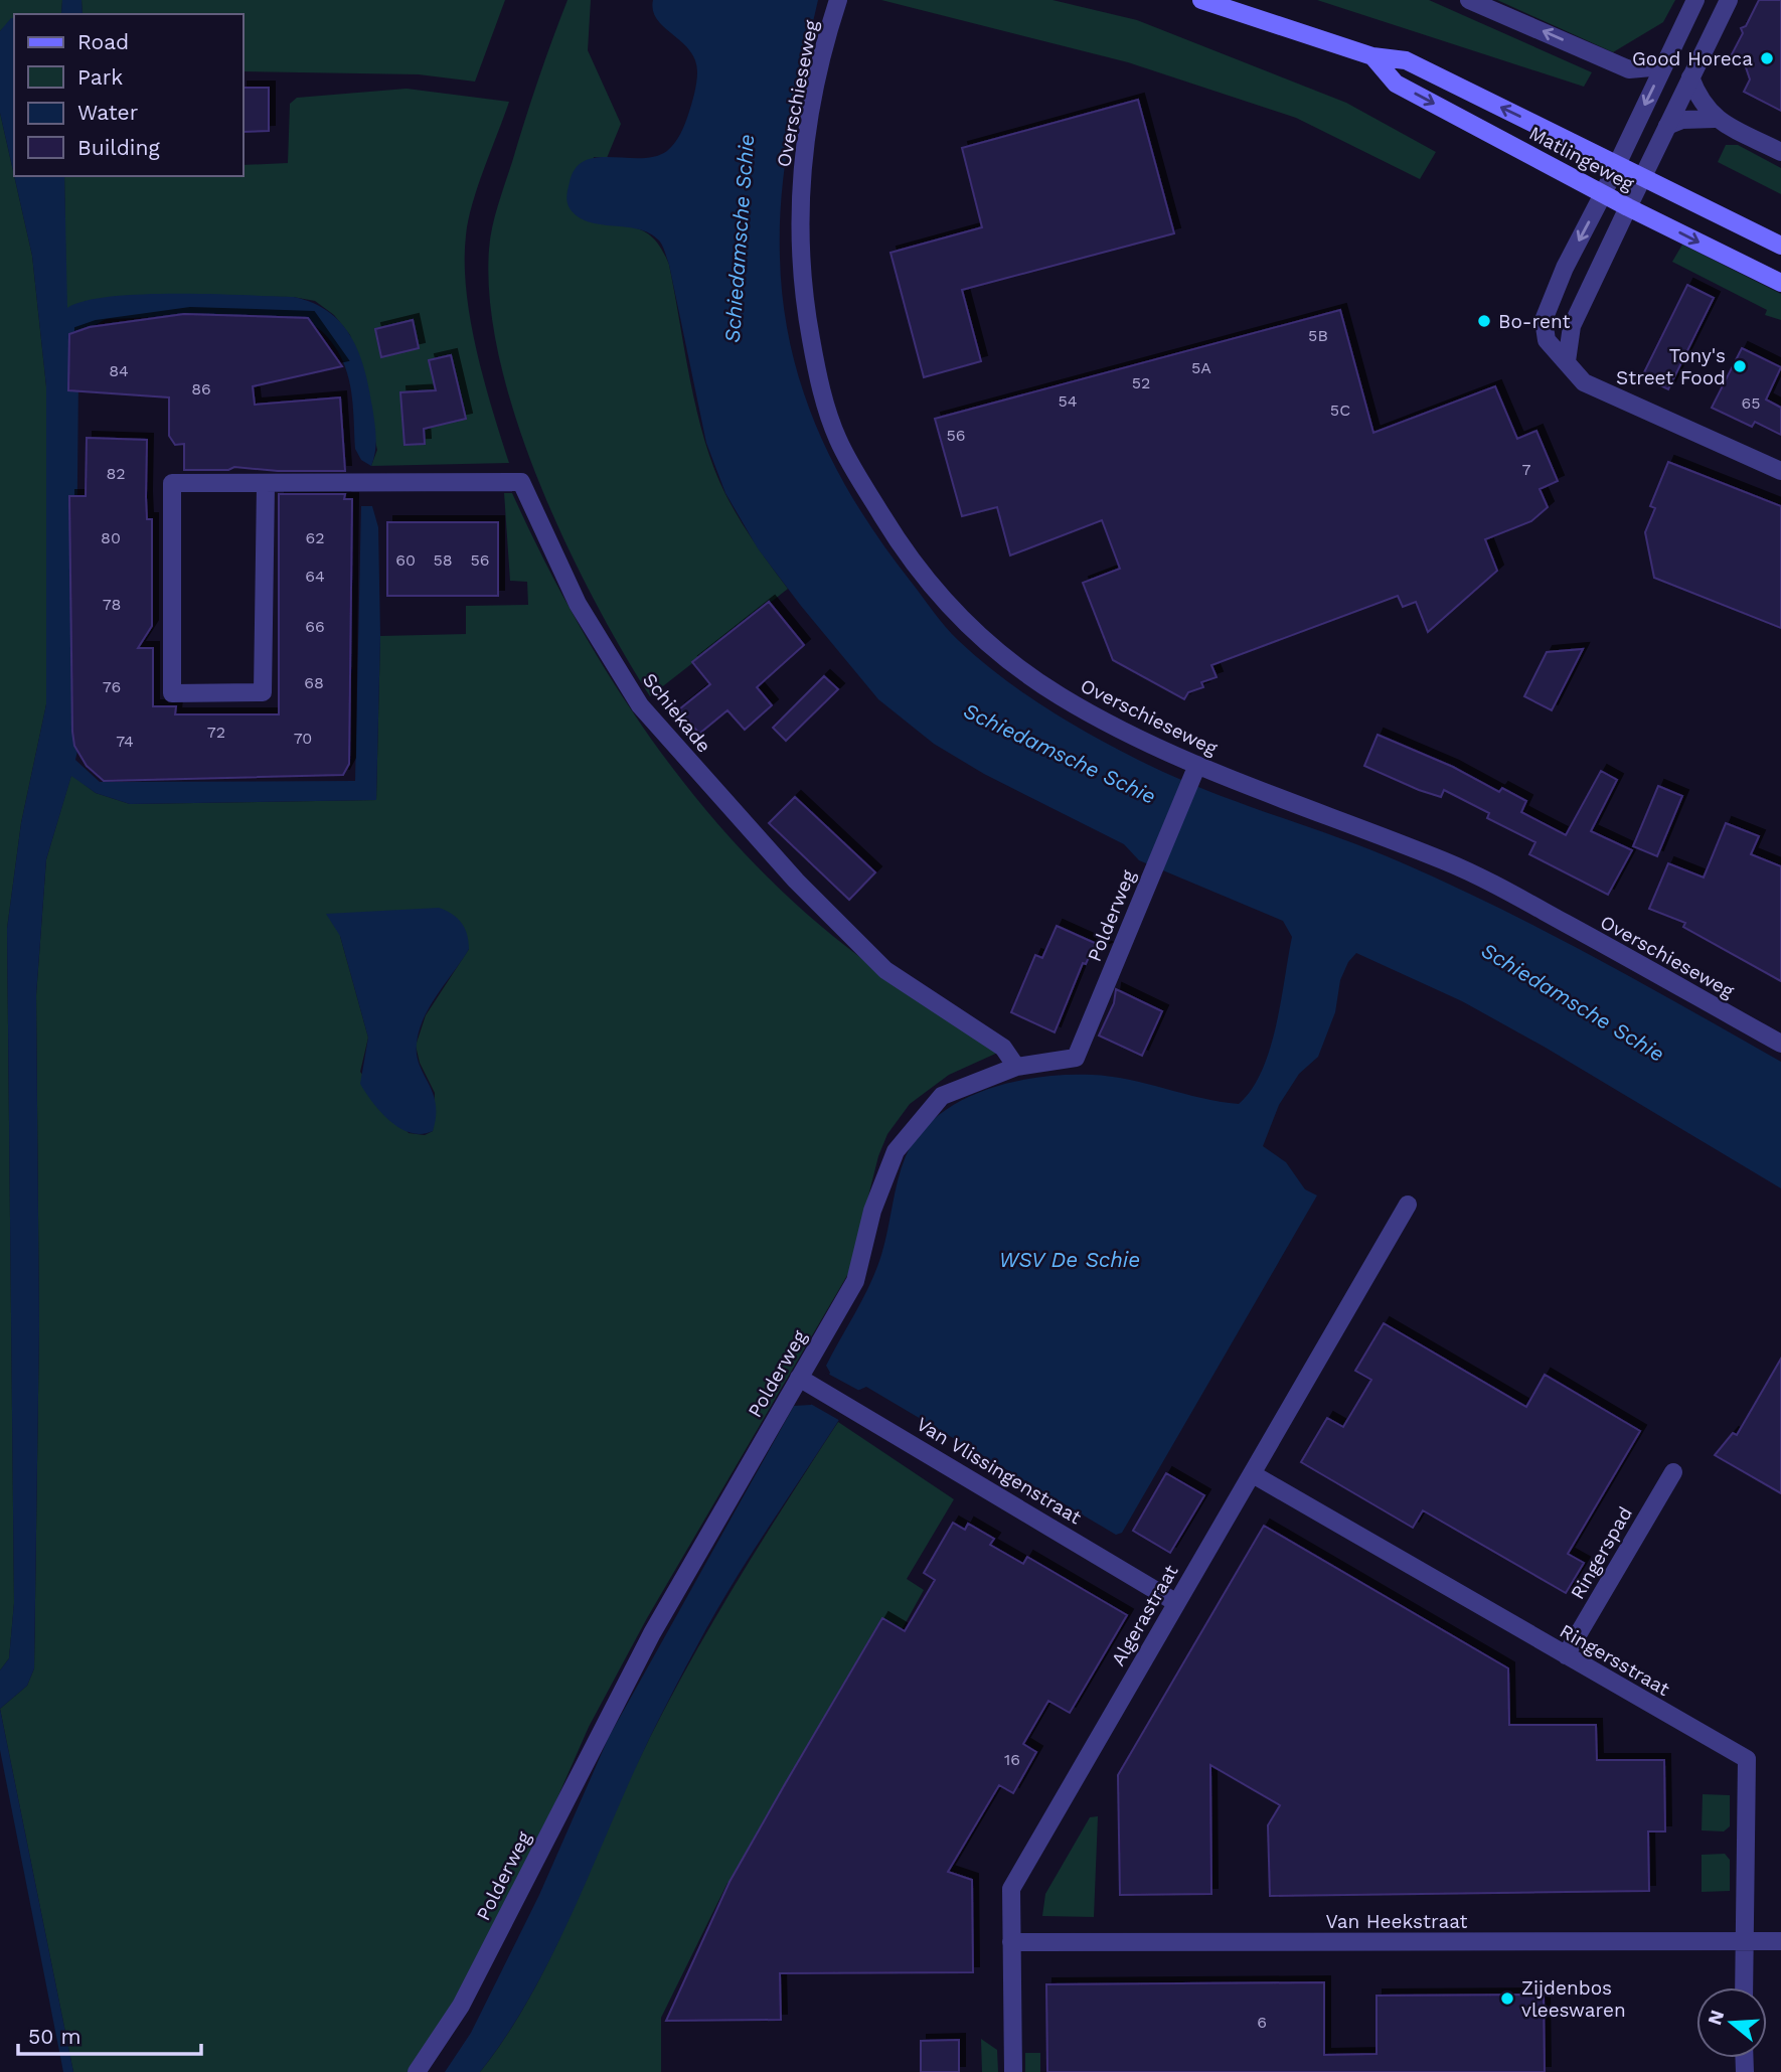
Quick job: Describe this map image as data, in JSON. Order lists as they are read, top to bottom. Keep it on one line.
{"streets":{"main road":["Matlingeweg"],"street":["Overschieseweg","Schiekade","Polderweg","Van Vlissingenstraat","Ringerspad","Algerastraat","Ringersstraat","Van Heekstraat"]},"crossings":[["Overschieseweg","Polderweg"],["Schiekade","Polderweg"],["Polderweg","Van Vlissingenstraat"],["Van Vlissingenstraat","Algerastraat"],["Ringerspad","Ringersstraat"],["Algerastraat","Ringersstraat"],["Algerastraat","Van Heekstraat"],["Ringersstraat","Van Heekstraat"]],"water":["Schiedamsche Schie","WSV De Schie"],"places":["Good Horeca","Bo-rent","Tony's Street Food","Zijdenbos vleeswaren"],"house_numbers":["5B","5A","84","52","86","54","65","5C","56","7","82","80","62","60","58","56","64","78","66","68","76","72","70","74","16","6"],"legend":["Road","Park","Water","Building"],"scale_bar":"50 m","north":"left"}
